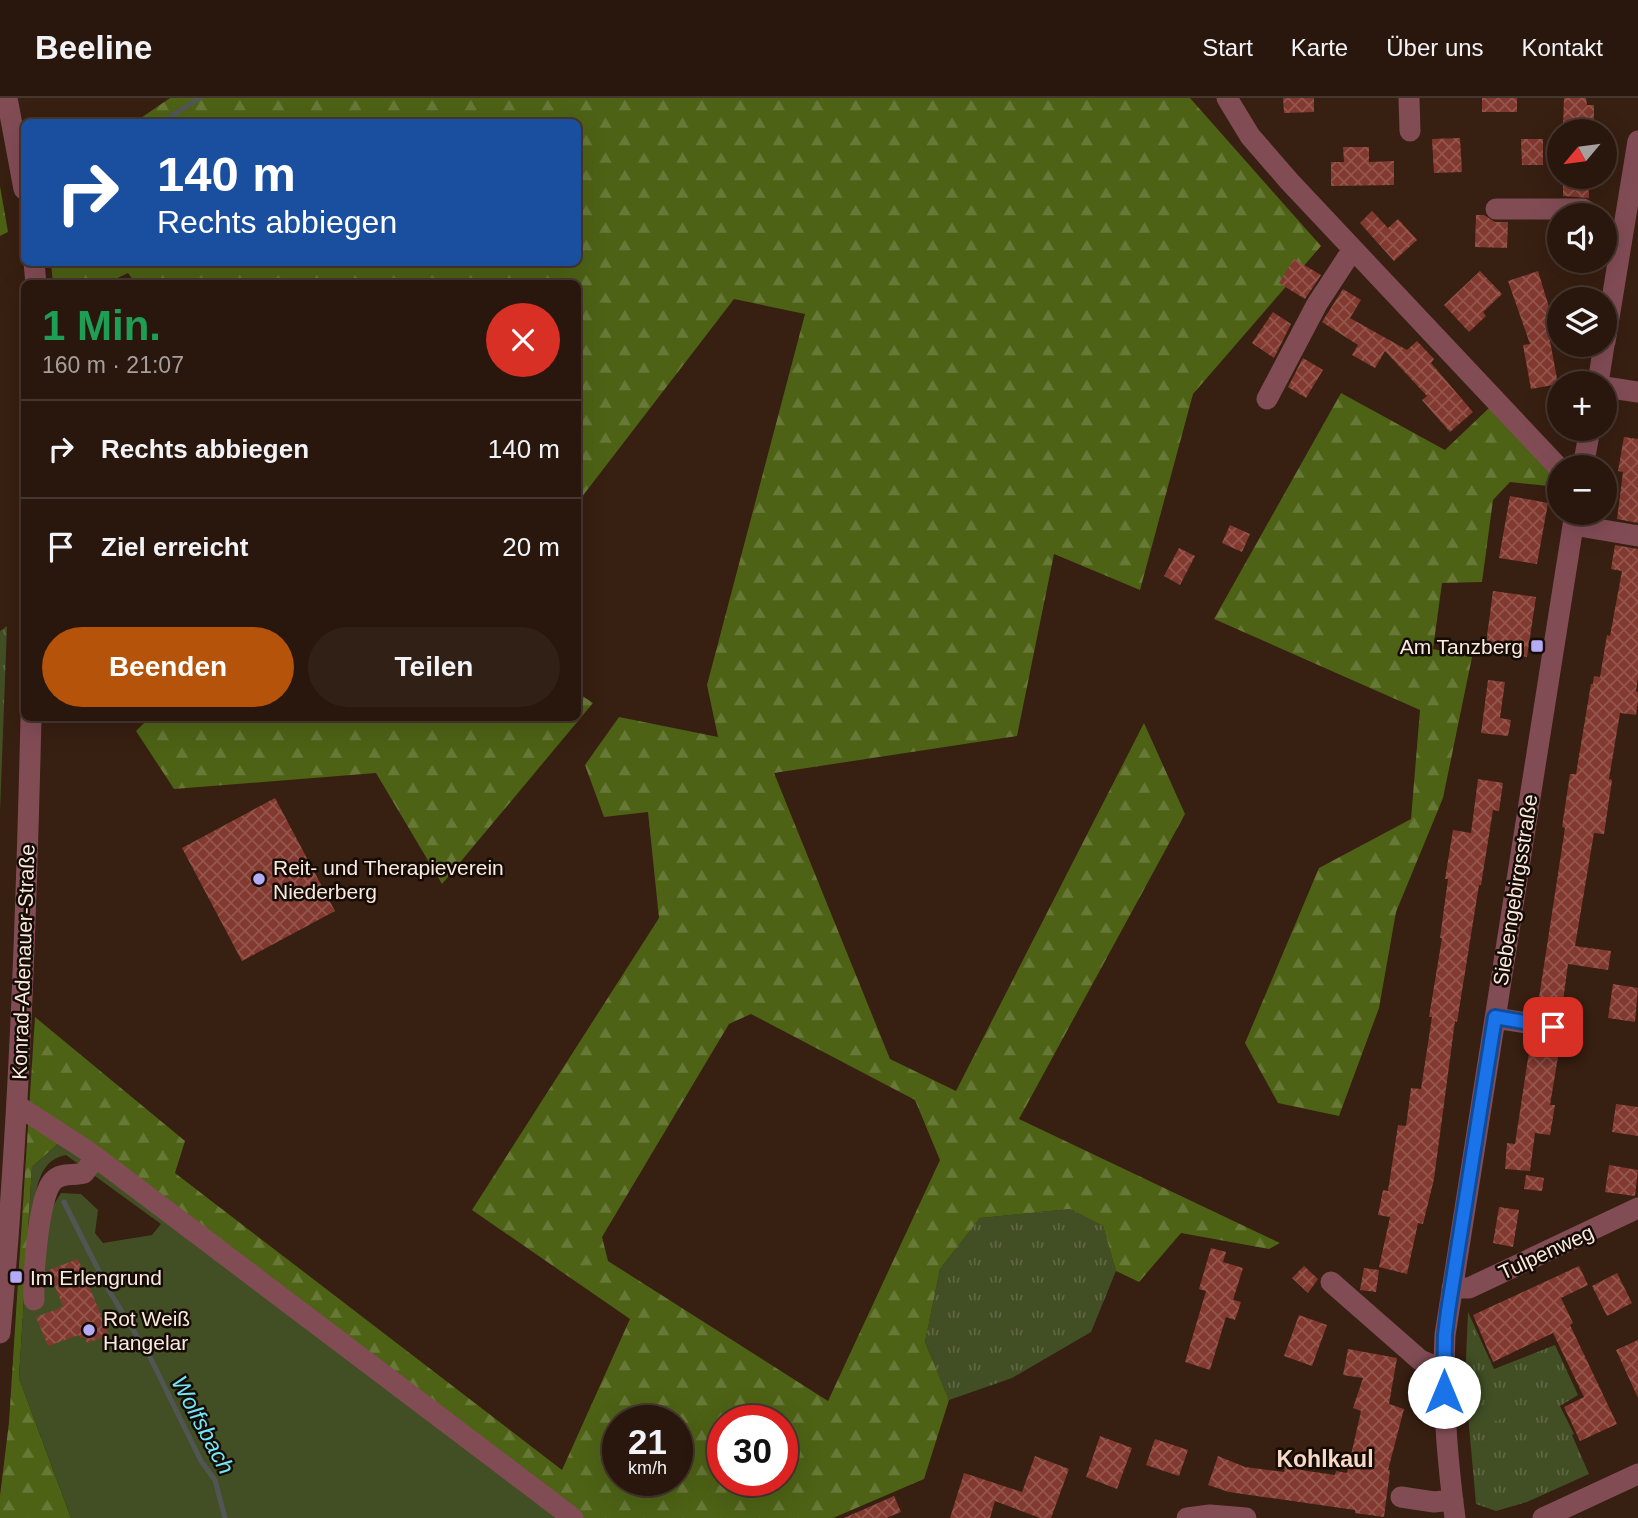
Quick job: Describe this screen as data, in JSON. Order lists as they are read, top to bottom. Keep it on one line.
{"streets":{"street":["Siebengebirgsstraße","Konrad-Adenauer-Straße","Tulpenweg"]},"crossings":[["Siebengebirgsstraße","Tulpenweg"]],"districts":["Kohlkaul"],"water":["Wolfsbach"],"places":{"transit":["Am Tanzberg","Im Erlengrund"],"other":["Reit- und Therapieverein Niederberg","Rot Weiß Hangelar"]},"north":"bottom left","page":{"header":"Beeline","nav":["Start","Karte","Über uns","Kontakt"],"map_buttons":["+","−"],"turn":["140 m","Rechts abbiegen"],"heading":["1 Min.","160 m · 21:07"],"list":[{"name":"Rechts abbiegen","value":"140 m"},{"name":"Ziel erreicht","value":"20 m"}],"buttons":["Beenden","Teilen"],"speed":"21 km/h","limit":"30"}}
